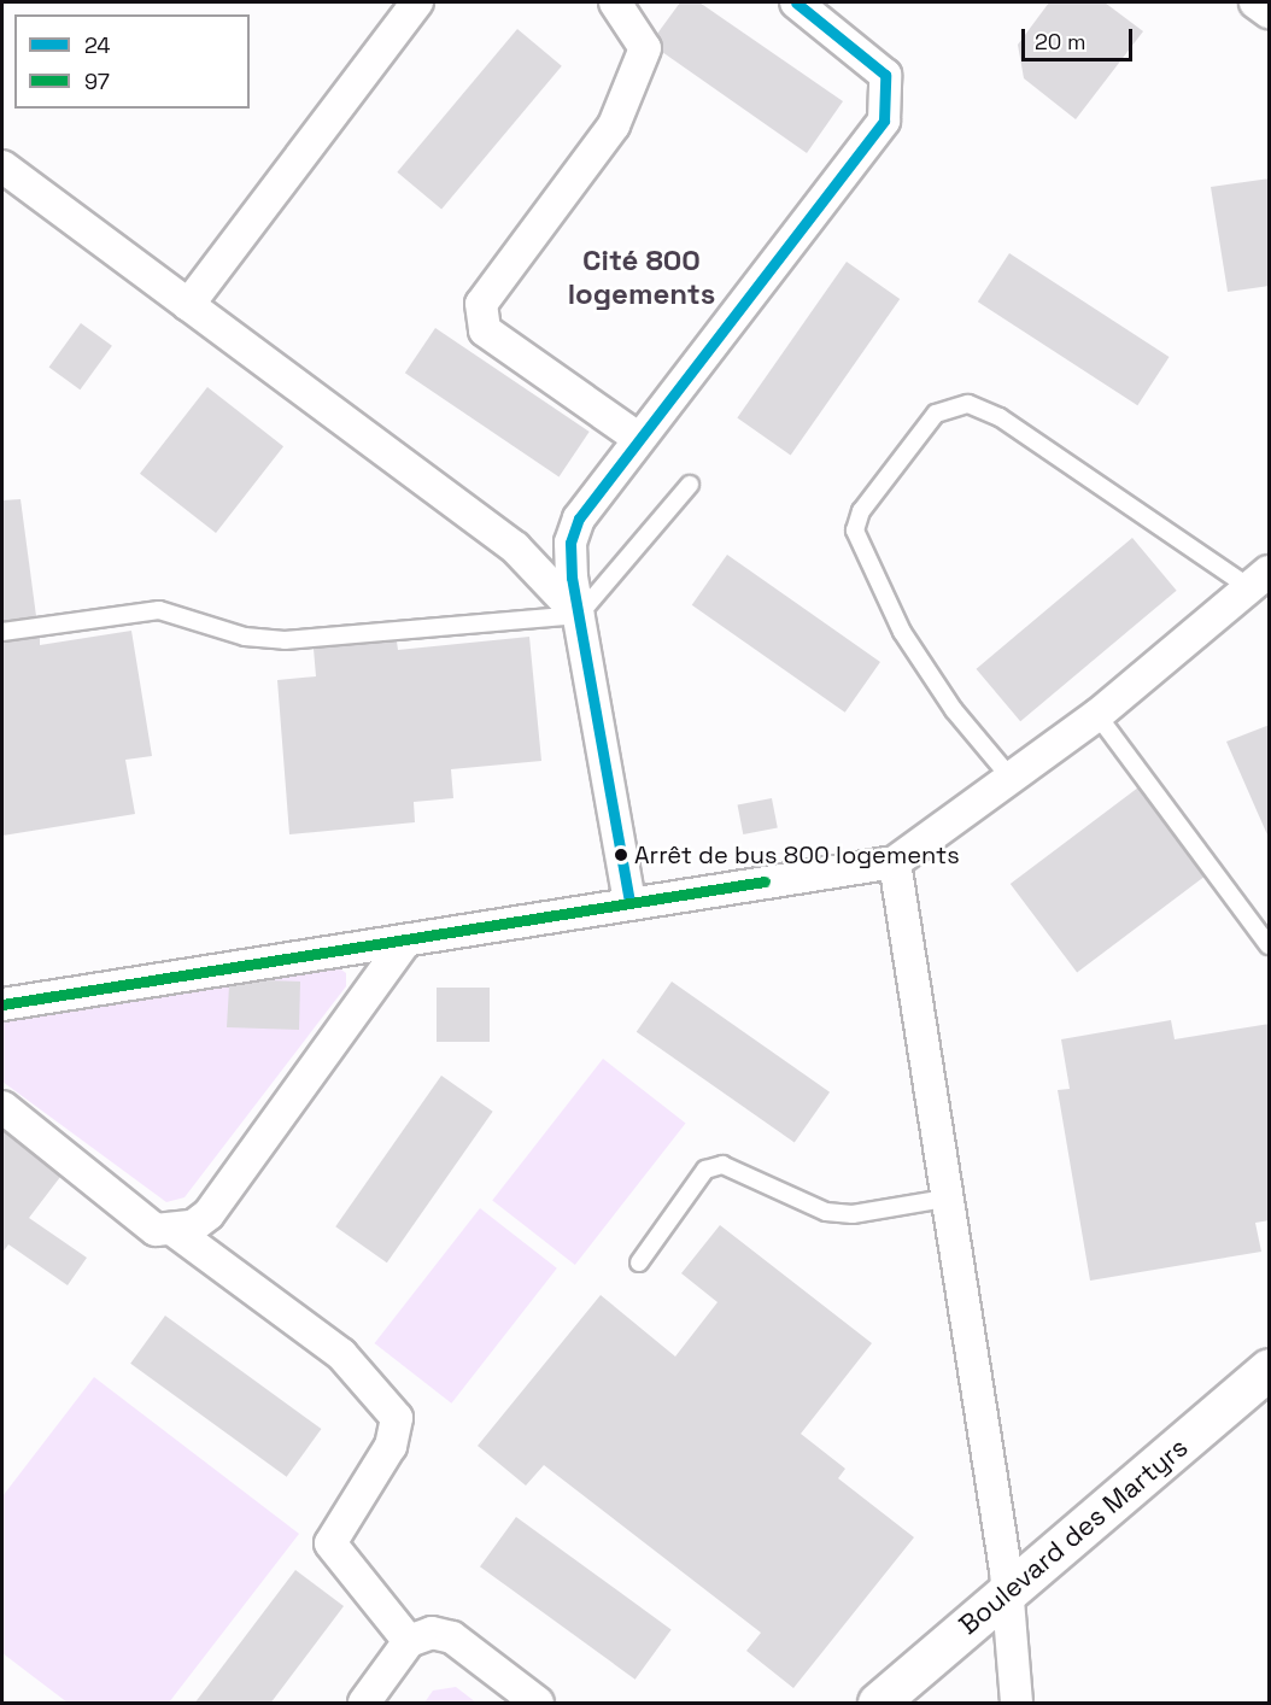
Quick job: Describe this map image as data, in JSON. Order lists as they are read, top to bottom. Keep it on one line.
{"streets":{"street":["Boulevard des Martyrs"]},"districts":["Cité 800 logements"],"places":["Arrêt de bus 800 logements"],"lines":["transit line 24","transit line 97"],"legend":["24","97"],"scale_bar":"20 m"}
